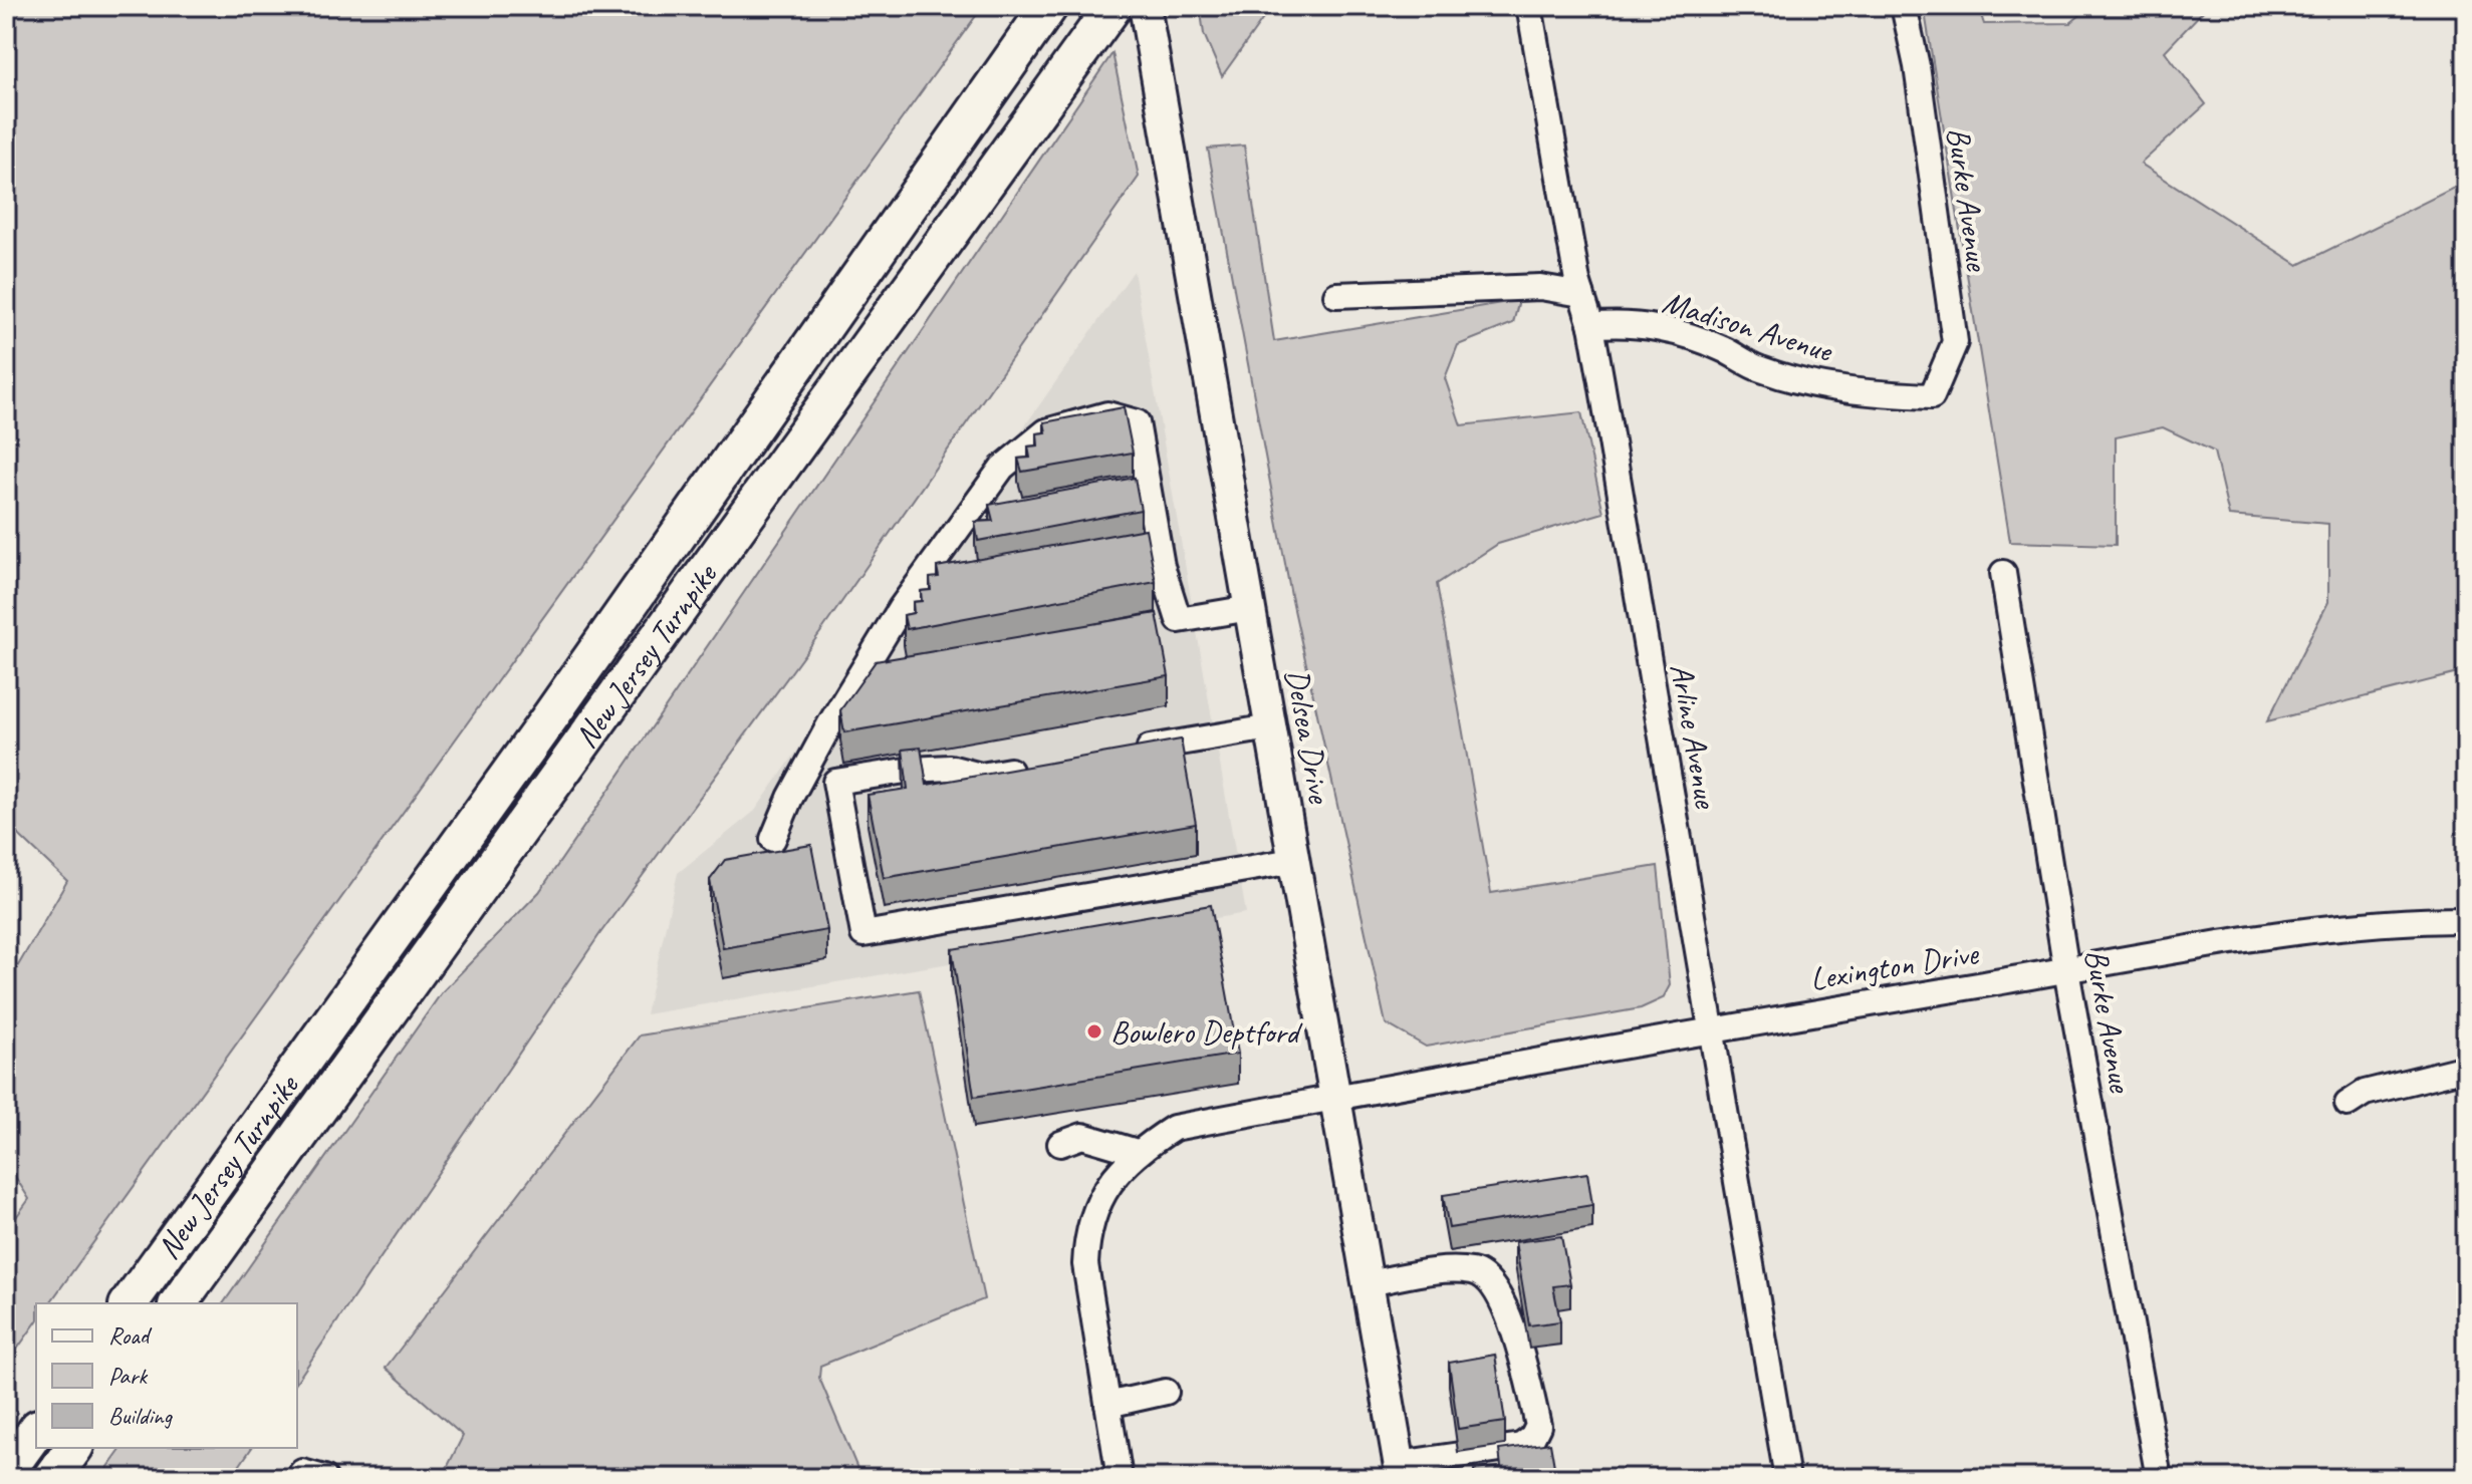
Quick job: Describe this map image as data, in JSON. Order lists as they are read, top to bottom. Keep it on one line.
{"streets":{"highway":["New Jersey Turnpike"],"main road":["Delsea Drive"],"street":["Burke Avenue","Madison Avenue","Arline Avenue","Lexington Drive"]},"crossings":[["Burke Avenue","Madison Avenue"],["Burke Avenue","Lexington Drive"],["Madison Avenue","Arline Avenue"],["Delsea Drive","Lexington Drive"],["Arline Avenue","Lexington Drive"]],"places":["Bowlero Deptford"],"legend":["Road","Park","Building"]}
